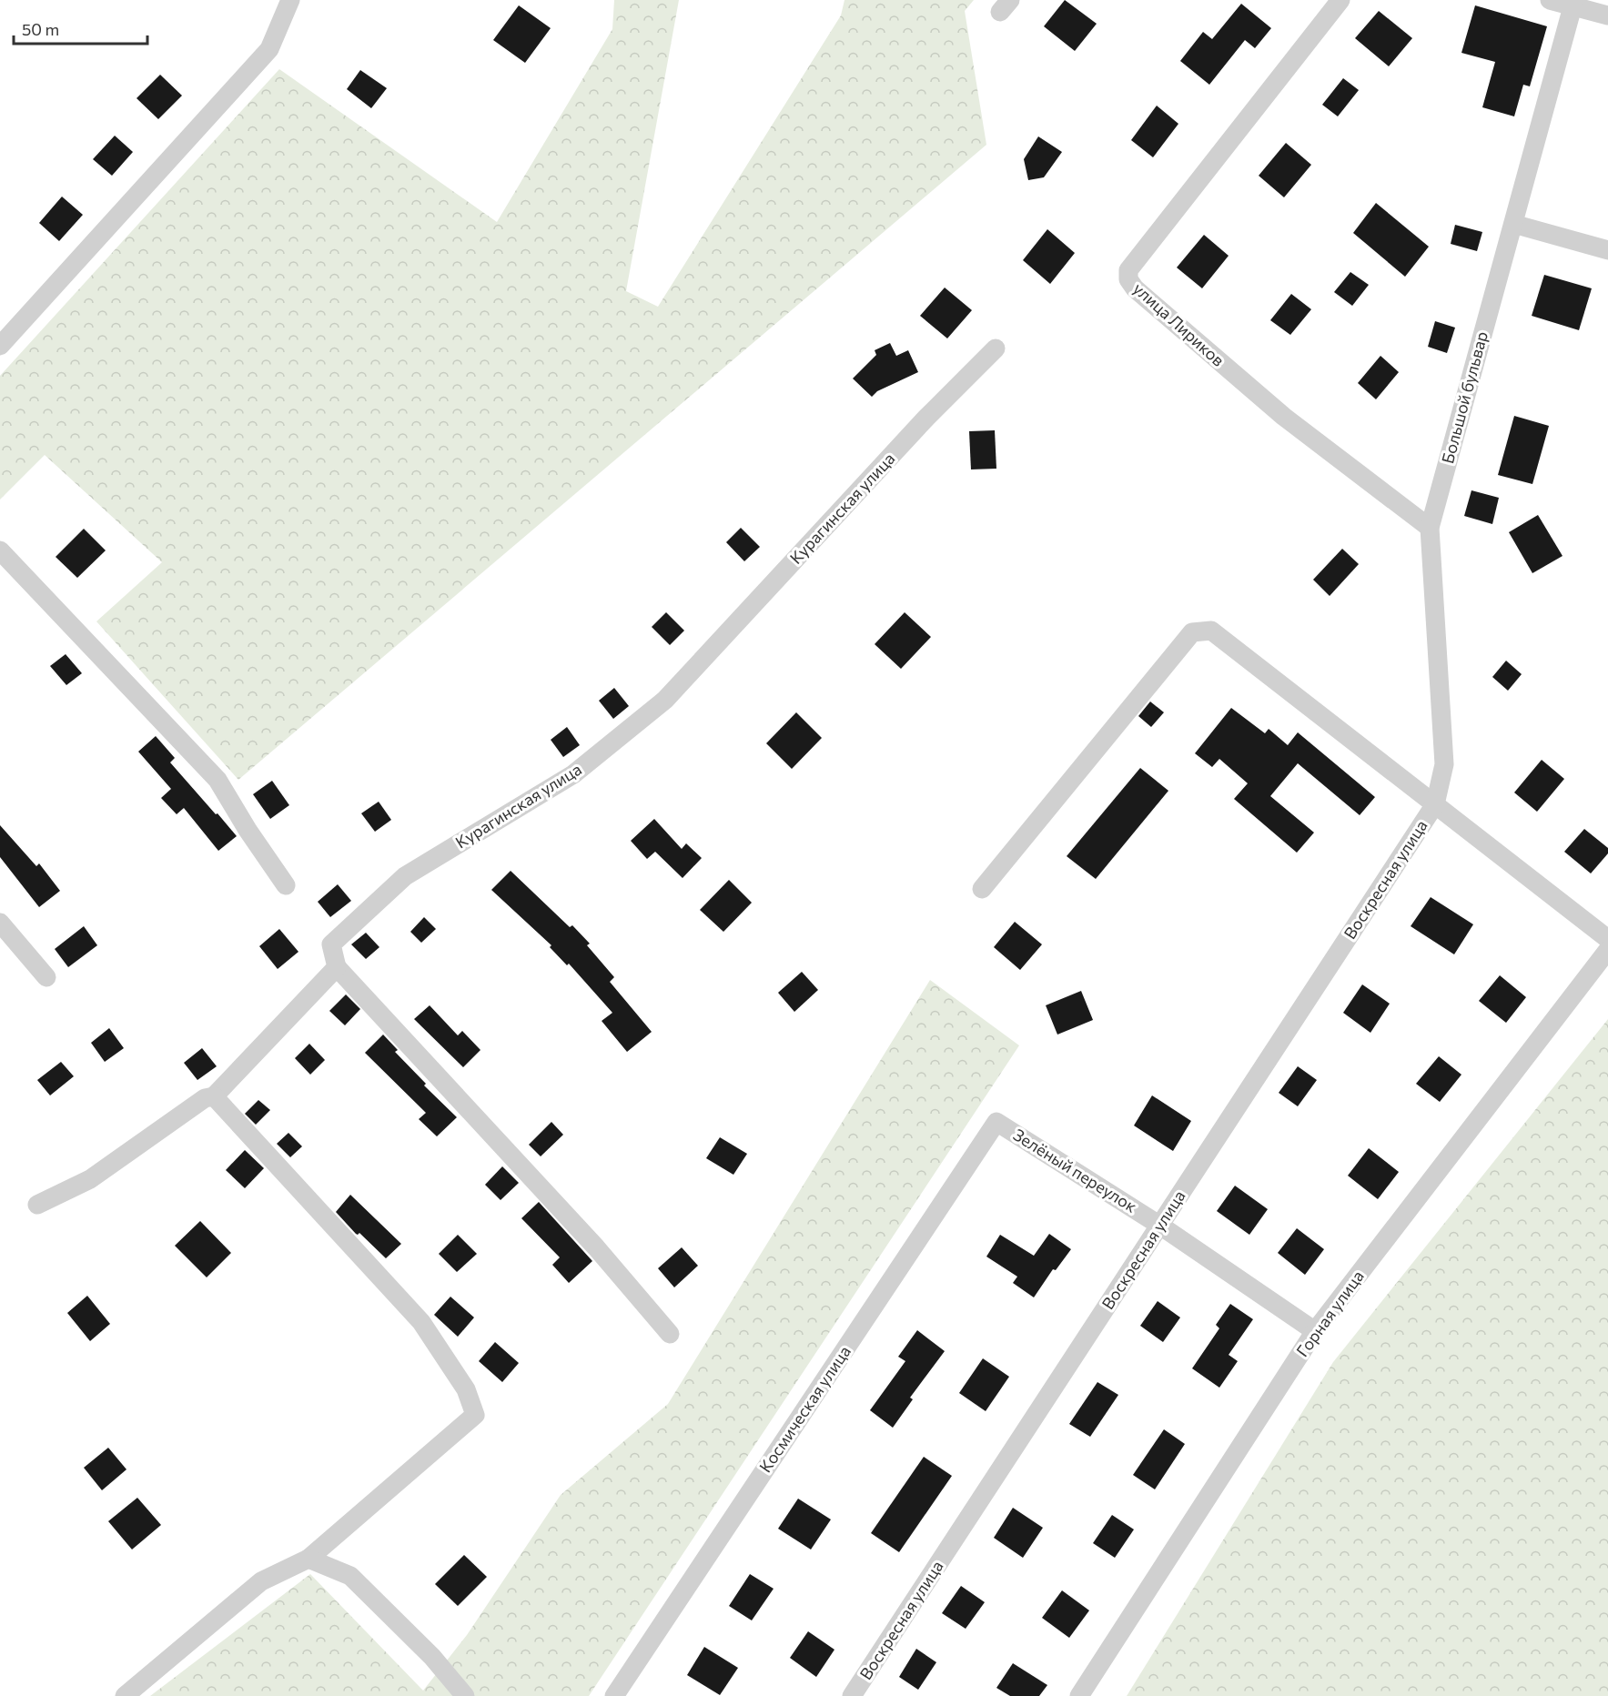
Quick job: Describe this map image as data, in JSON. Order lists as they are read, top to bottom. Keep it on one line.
{"streets":{"street":["улица Лириков","Большой бульвар","Курагинская улица","Воскресная улица","Зелёный переулок","Горная улица","Космическая улица"]},"crossings":[["улица Лириков","Большой бульвар"],["Большой бульвар","Воскресная улица"],["Воскресная улица","Зелёный переулок"],["Зелёный переулок","Горная улица"],["Зелёный переулок","Космическая улица"]],"scale_bar":"50 m"}
